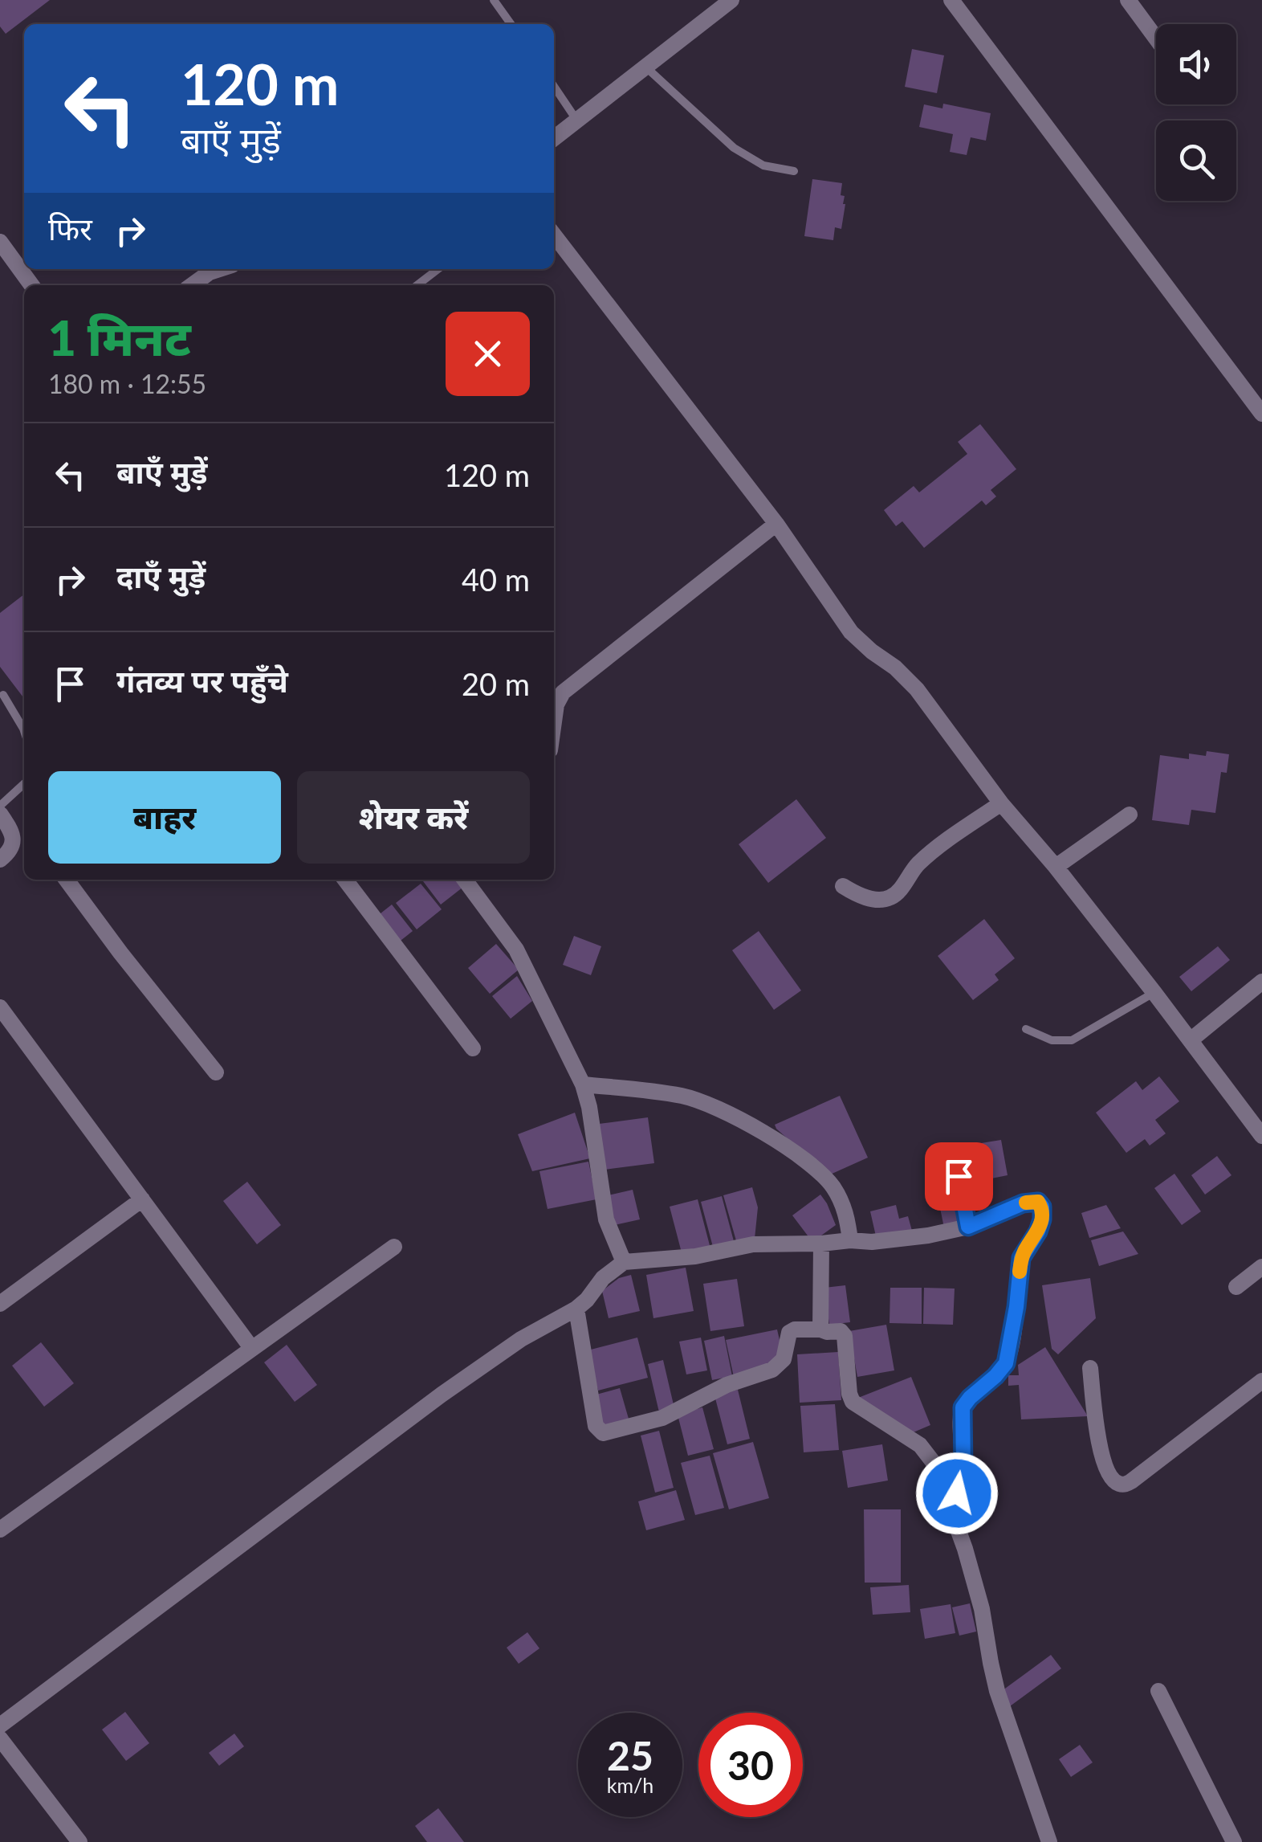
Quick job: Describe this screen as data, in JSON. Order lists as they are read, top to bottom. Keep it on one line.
{"page":{"turn":["120 m","बाएँ मुड़ें"],"then":"फिर","heading":["1 मिनट","180 m · 12:55"],"list":[{"name":"बाएँ मुड़ें","value":"120 m"},{"name":"दाएँ मुड़ें","value":"40 m"},{"name":"गंतव्य पर पहुँचे","value":"20 m"}],"buttons":["बाहर","शेयर करें"],"speed":"25 km/h","limit":"30"}}
